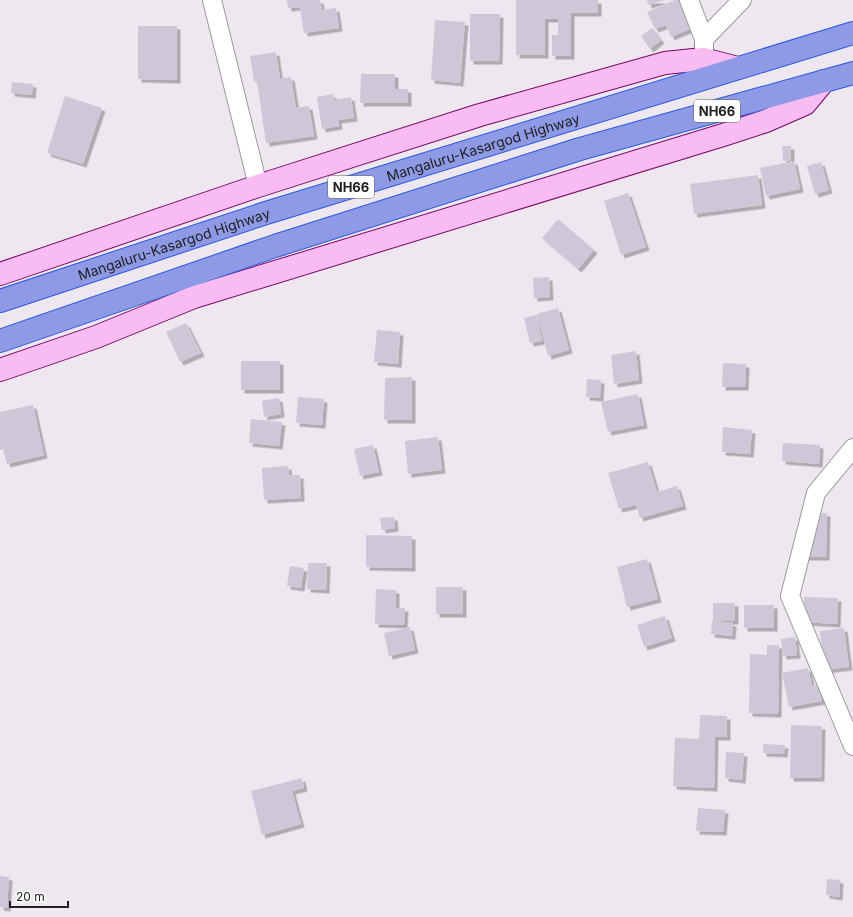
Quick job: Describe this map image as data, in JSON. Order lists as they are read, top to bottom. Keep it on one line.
{"streets":{"highway":["NH66","Mangaluru-Kasargod Highway"]},"scale_bar":"20 m"}
